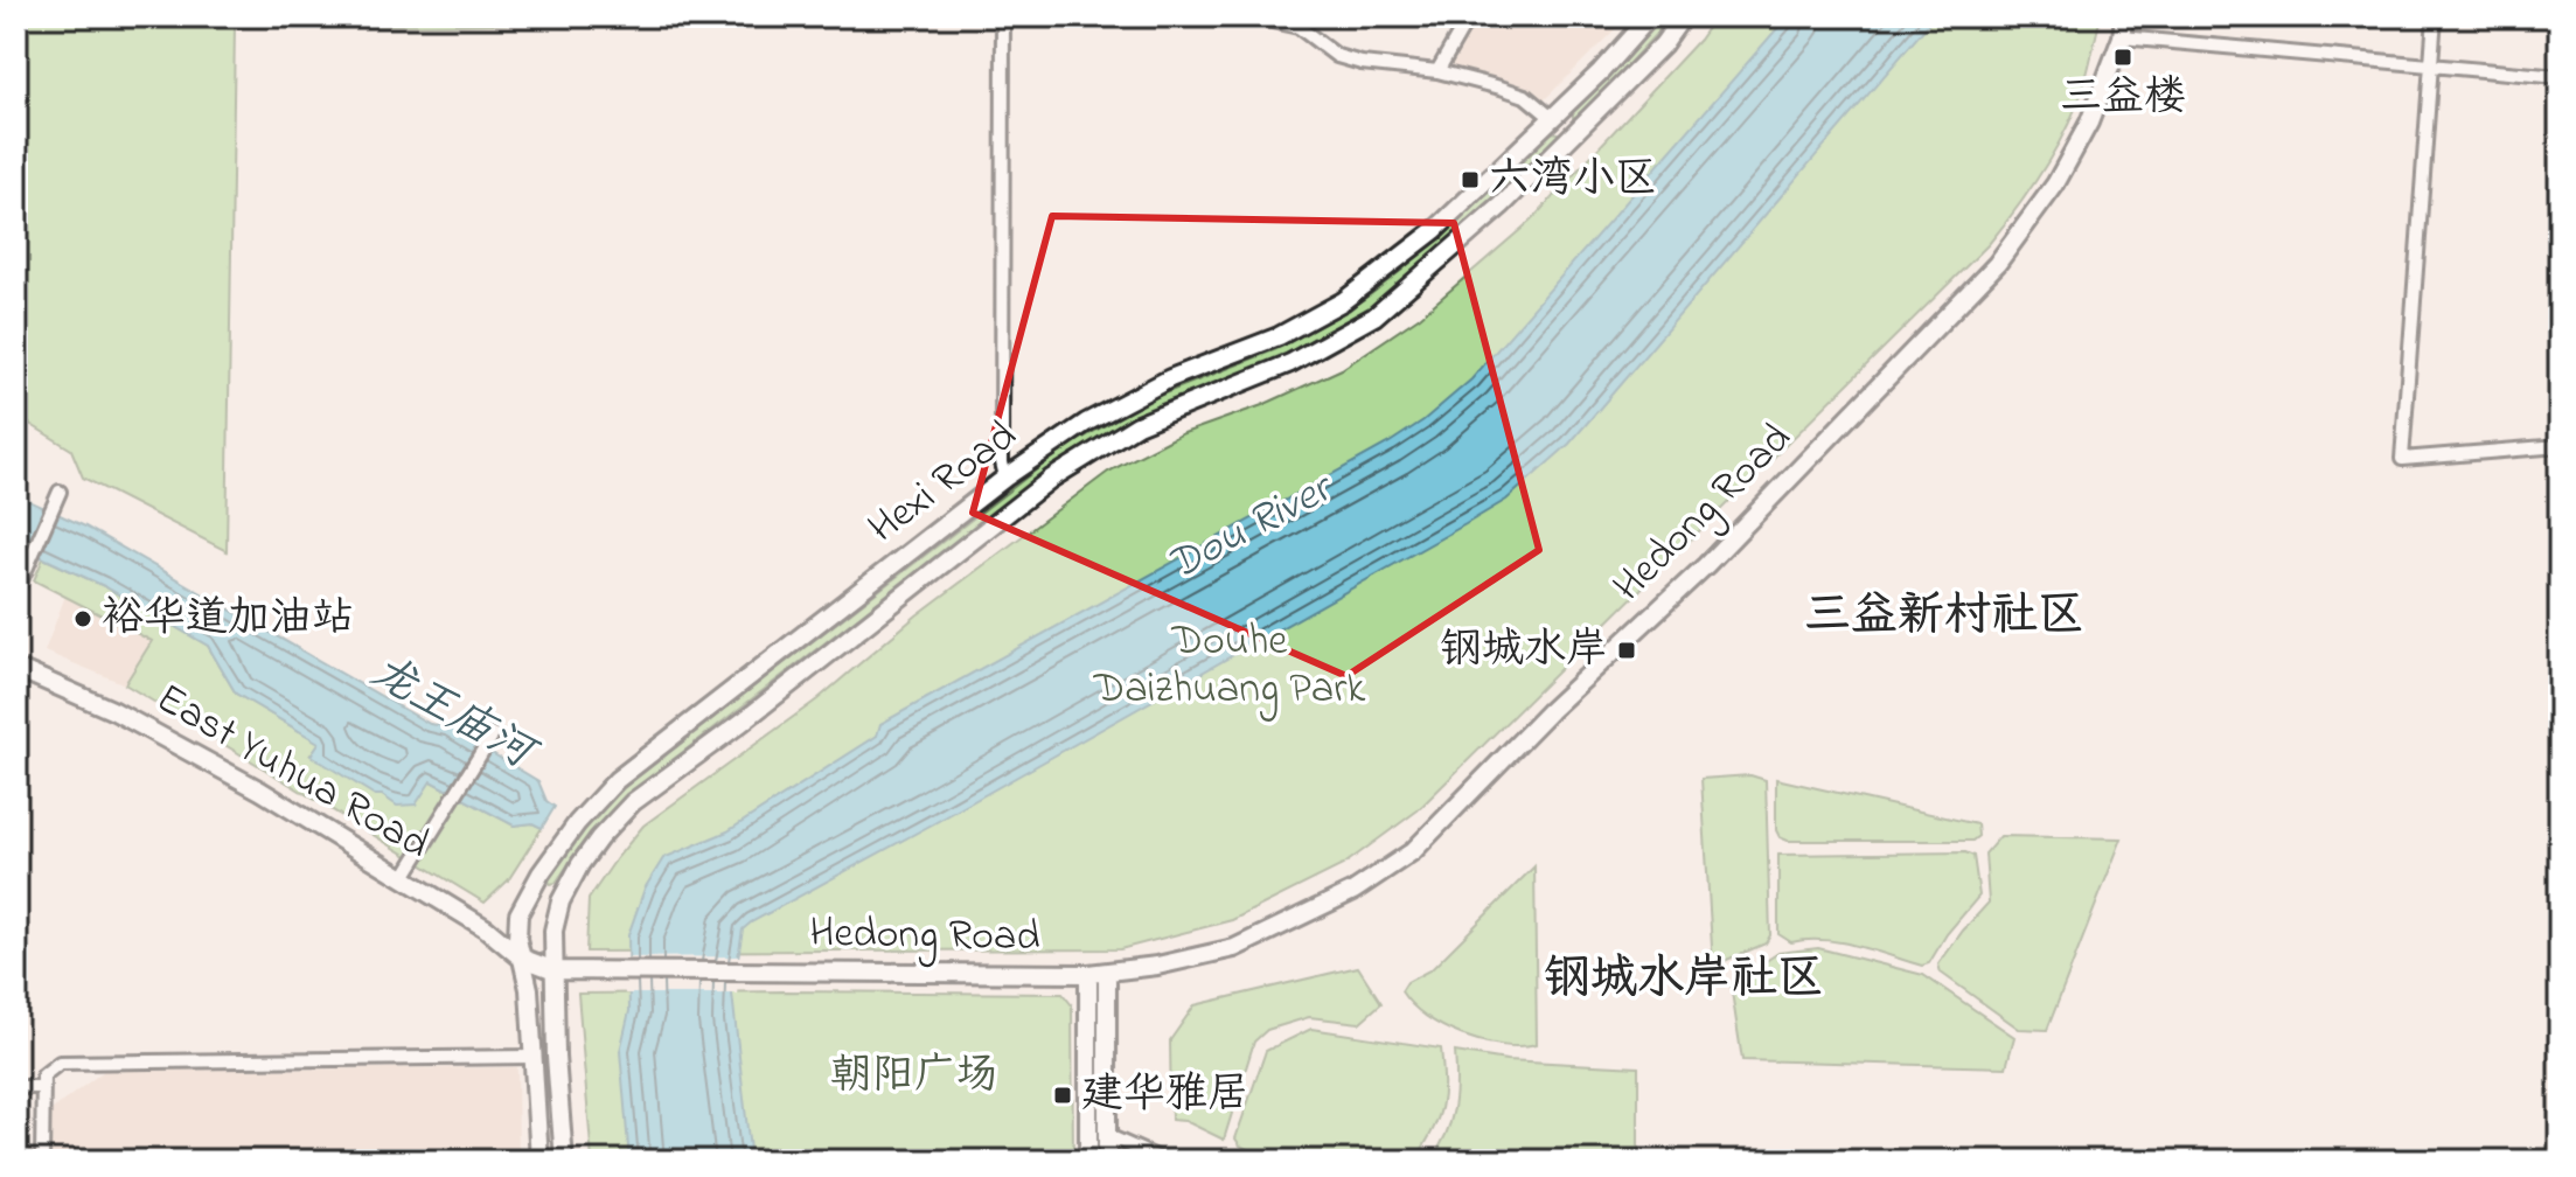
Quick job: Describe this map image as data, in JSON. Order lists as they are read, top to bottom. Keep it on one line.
{"streets":{"main road":["Hexi Road","Hedong Road","East Yuhua Road"]},"crossings":[["Hexi Road","East Yuhua Road"],["Hedong Road","East Yuhua Road"]],"districts":["三益新村社区","钢城水岸社区"],"water":["Dou River","龙王庙河"],"parks":["Douhe Daizhuang Park","朝阳广场"],"places":{"transit":["三益楼","六湾小区","钢城水岸","建华雅居"],"other":["裕华道加油站"]}}
